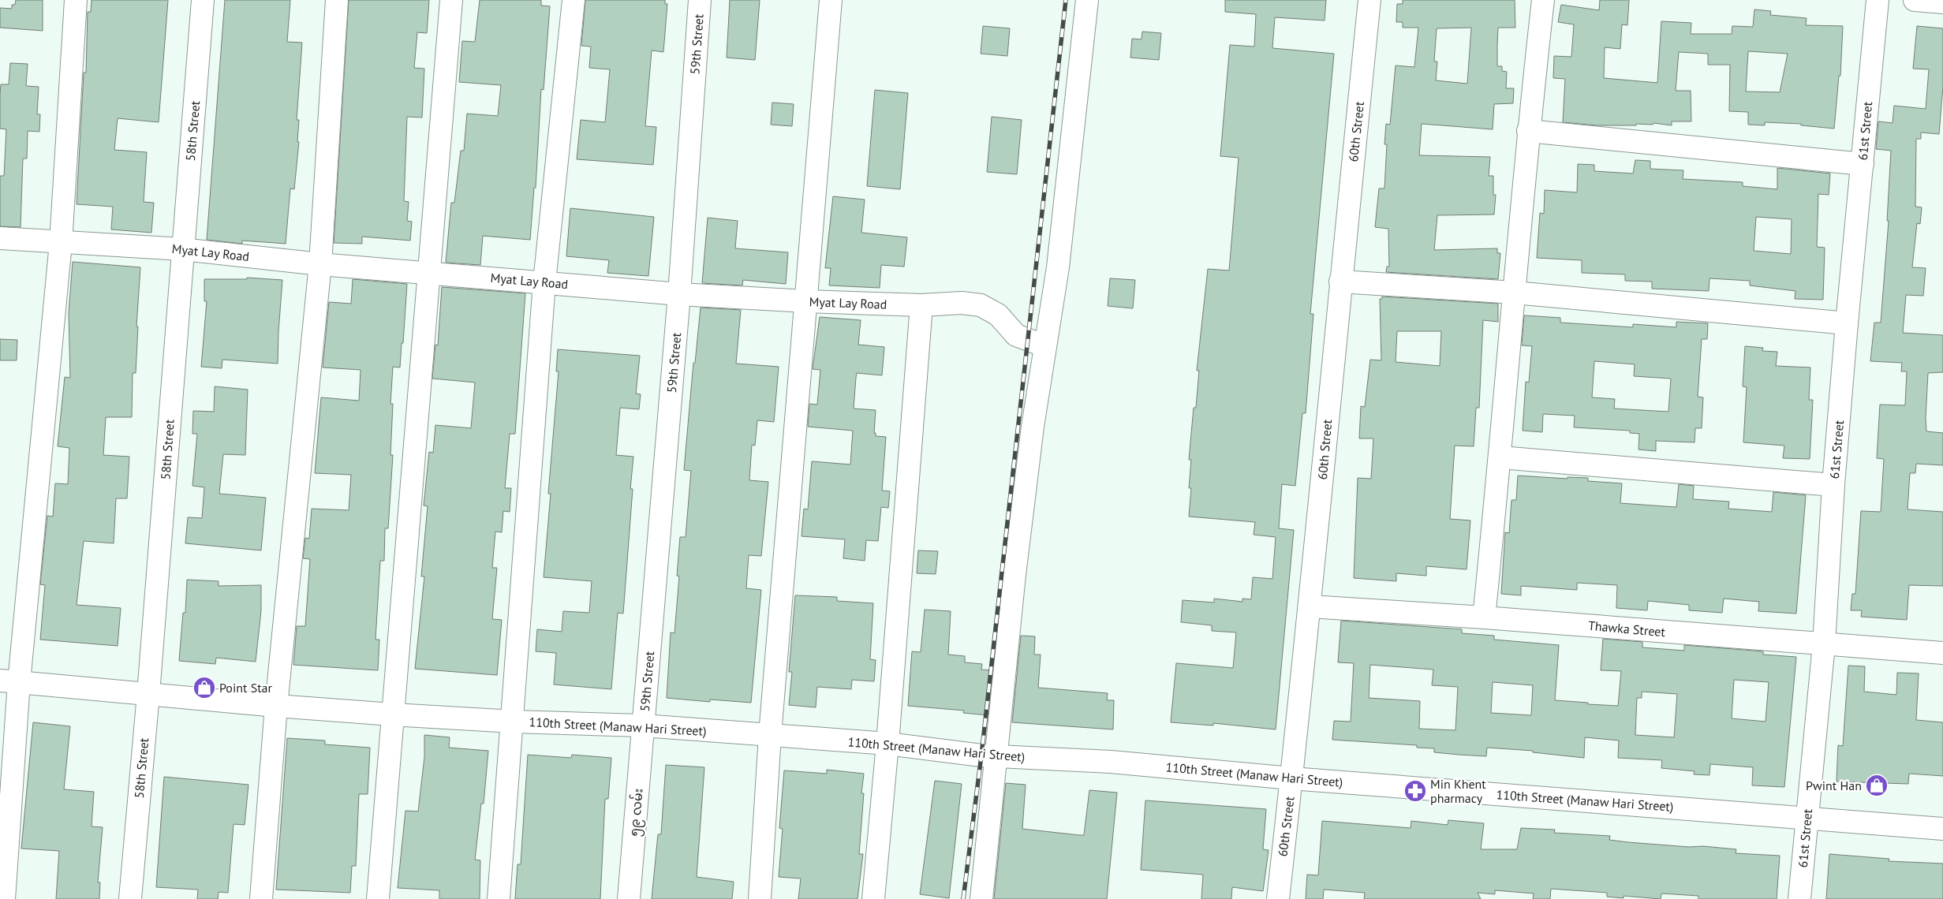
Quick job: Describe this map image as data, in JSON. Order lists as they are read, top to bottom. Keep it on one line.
{"streets":{"street":["59th Street","58th Street","61st Street","60th Street","Myat Lay Road","Thawka Street","110th Street (Manaw Hari Street)","၅၉ လမ်း"]},"crossings":[["59th Street","Myat Lay Road"],["59th Street","110th Street (Manaw Hari Street)"],["59th Street","၅၉ လမ်း"],["58th Street","Myat Lay Road"],["58th Street","110th Street (Manaw Hari Street)"],["61st Street","Thawka Street"],["61st Street","110th Street (Manaw Hari Street)"],["60th Street","Thawka Street"],["60th Street","110th Street (Manaw Hari Street)"],["110th Street (Manaw Hari Street)","၅၉ လမ်း"]],"places":{"shop":["Point Star","Pwint Han"],"pharmacy":["Min Khent pharmacy"]}}
